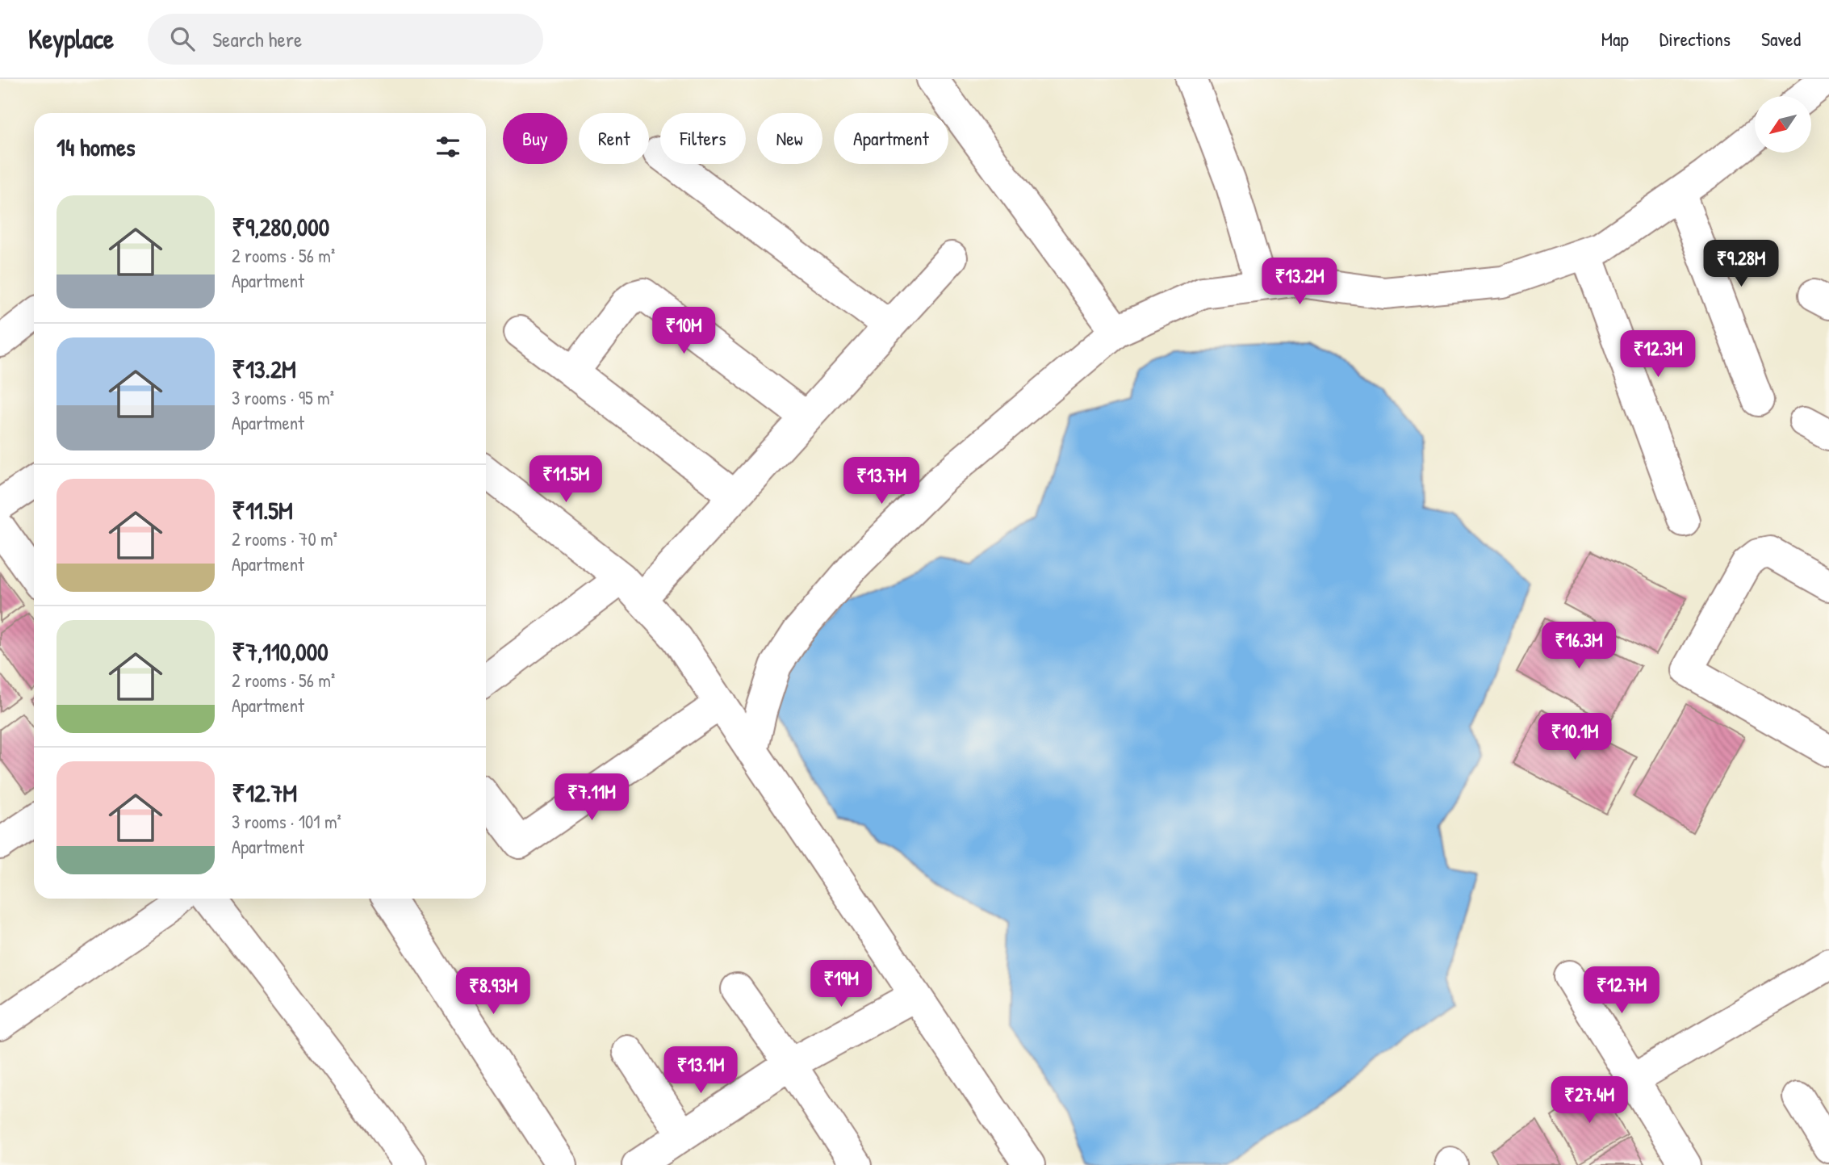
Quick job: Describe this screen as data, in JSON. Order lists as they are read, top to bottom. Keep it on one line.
{"north":"bottom left","page":{"header":"Keyplace","search":"Search here","nav":["Map","Directions","Saved"],"chip":["Buy","Rent","Filters","New","Apartment"],"heading":"14 homes","list":[{"name":"₹9,280,000","note":"2 rooms · 56 m² · Apartment"},{"name":"₹13.2M","note":"3 rooms · 95 m² · Apartment"},{"name":"₹11.5M","note":"2 rooms · 70 m² · Apartment"},{"name":"₹7,110,000","note":"2 rooms · 56 m² · Apartment"},{"name":"₹12.7M","note":"3 rooms · 101 m² · Apartment"}],"price":["₹9.28M","₹13.2M","₹10M","₹12.3M","₹11.5M","₹13.7M","₹16.3M","₹10.1M","₹7.11M","₹19M","₹12.7M","₹8.93M","₹13.1M","₹27.4M"]}}
